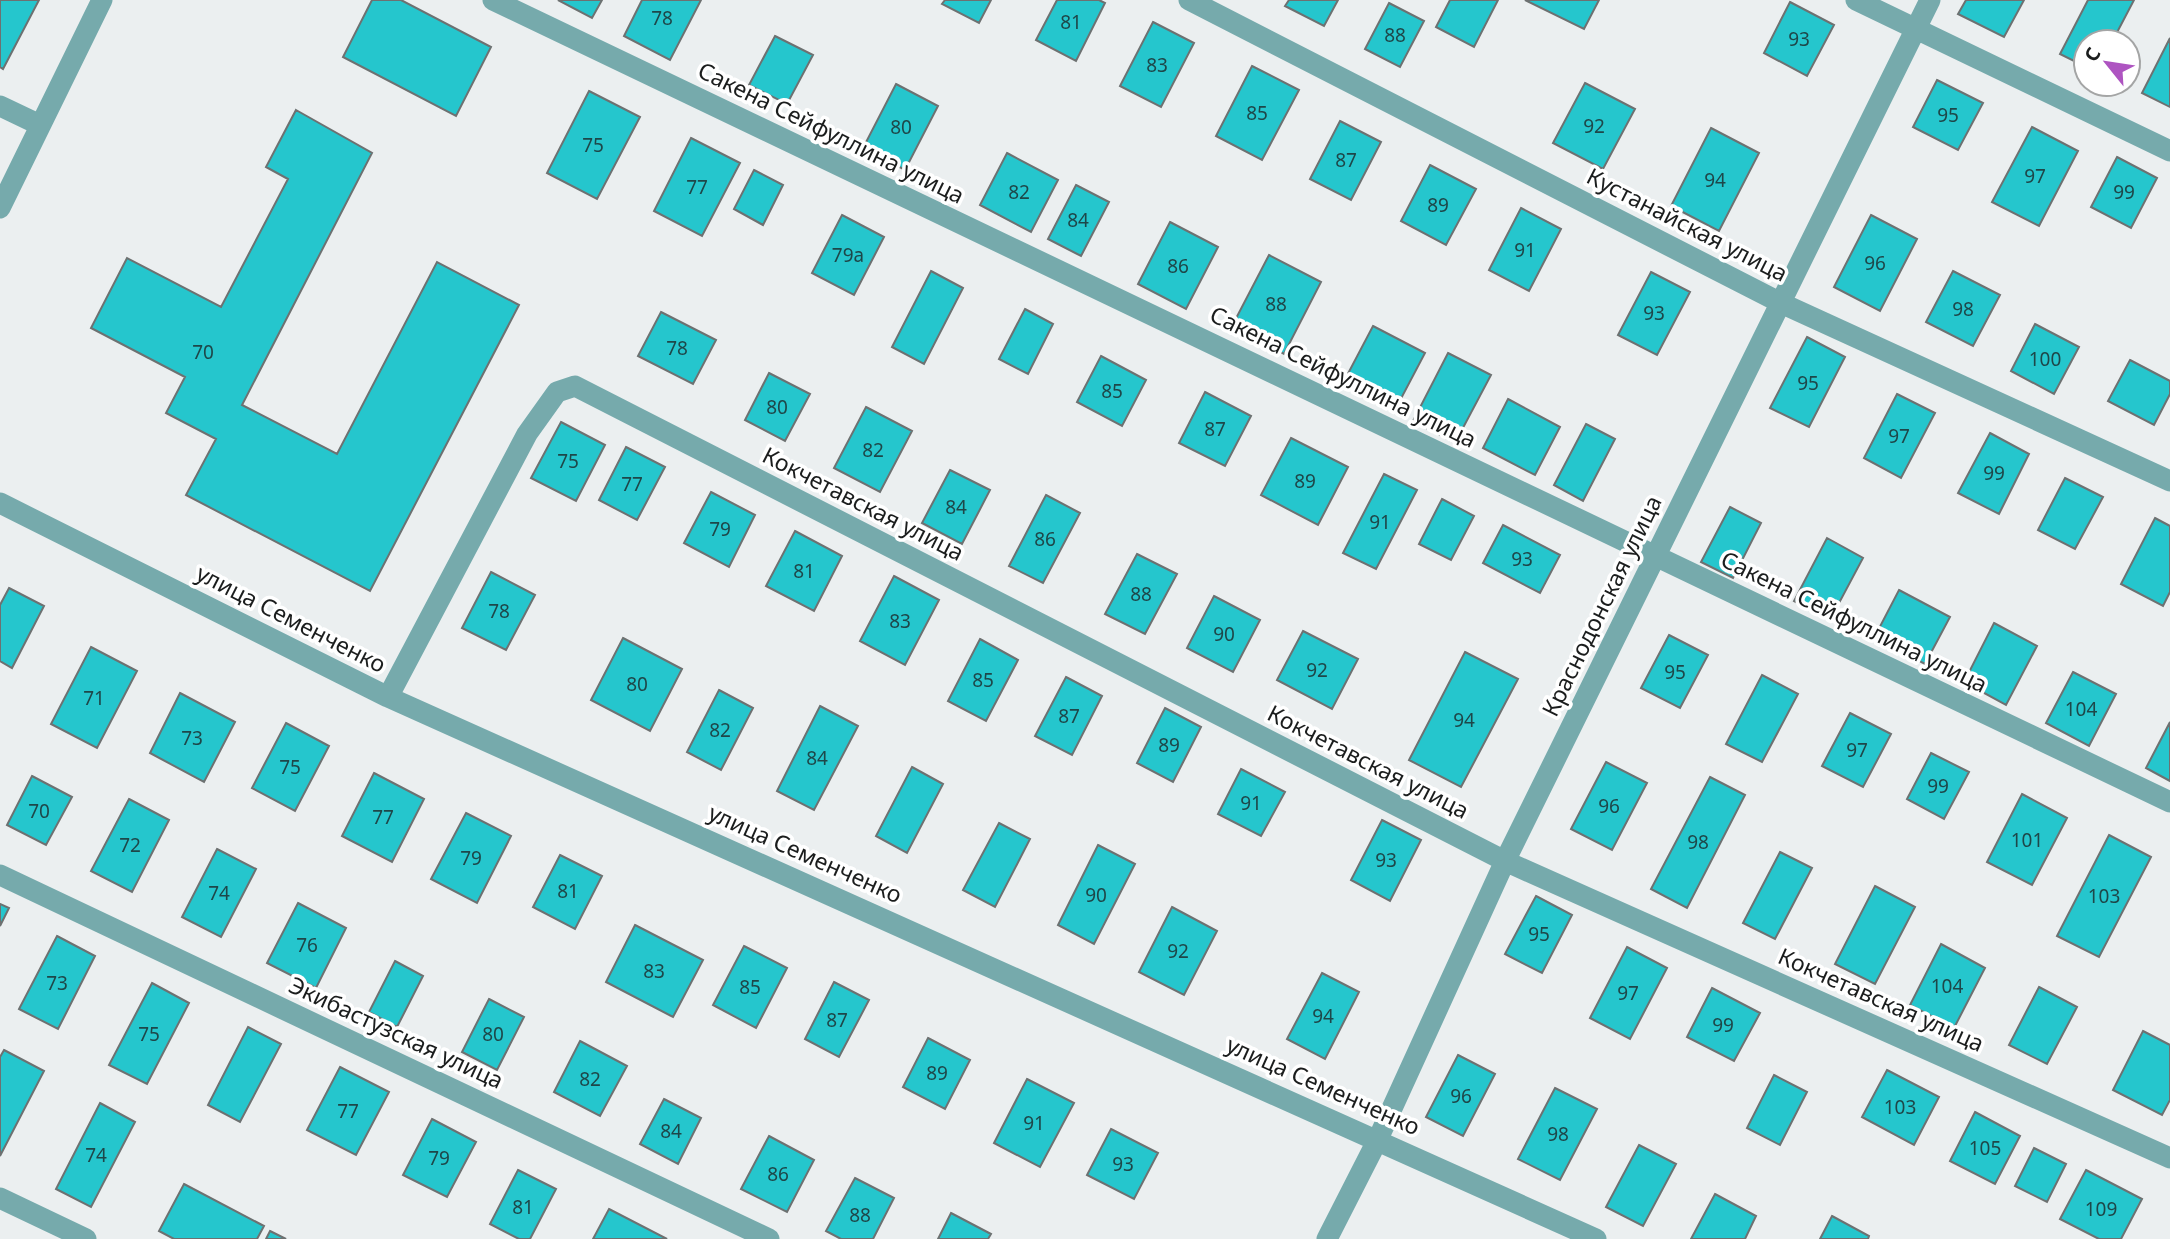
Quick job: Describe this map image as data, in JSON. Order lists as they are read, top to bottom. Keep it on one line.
{"streets":{"street":["Сакена Сейфуллина улица","Кустанайская улица","Кокчетавская улица","Краснодонская улица","улица Семенченко","Экибастузская улица"]},"crossings":[["Сакена Сейфуллина улица","Краснодонская улица"],["Кустанайская улица","Краснодонская улица"],["Кокчетавская улица","Краснодонская улица"],["Кокчетавская улица","улица Семенченко"],["Краснодонская улица","улица Семенченко"]],"house_numbers":["78","81","88","93","83","85","95","92","80","75","87","97","94","77","82","99","89","84","91","79а","96","86","88","98","93","78","70","100","95","85","80","87","97","82","75","99","89","77","84","91","79","86","93","81","88","78","83","90","92","95","85","80","71","104","87","94","82","73","89","97","84","75","99","91","96","70","77","101","98","72","79","93","81","74","90","103","95","76","92","83","73","104","85","97","94","87","99","75","80","89","82","96","103","77","91","84","98","105","74","79","93","86","81","109","88"],"north":"top left"}
